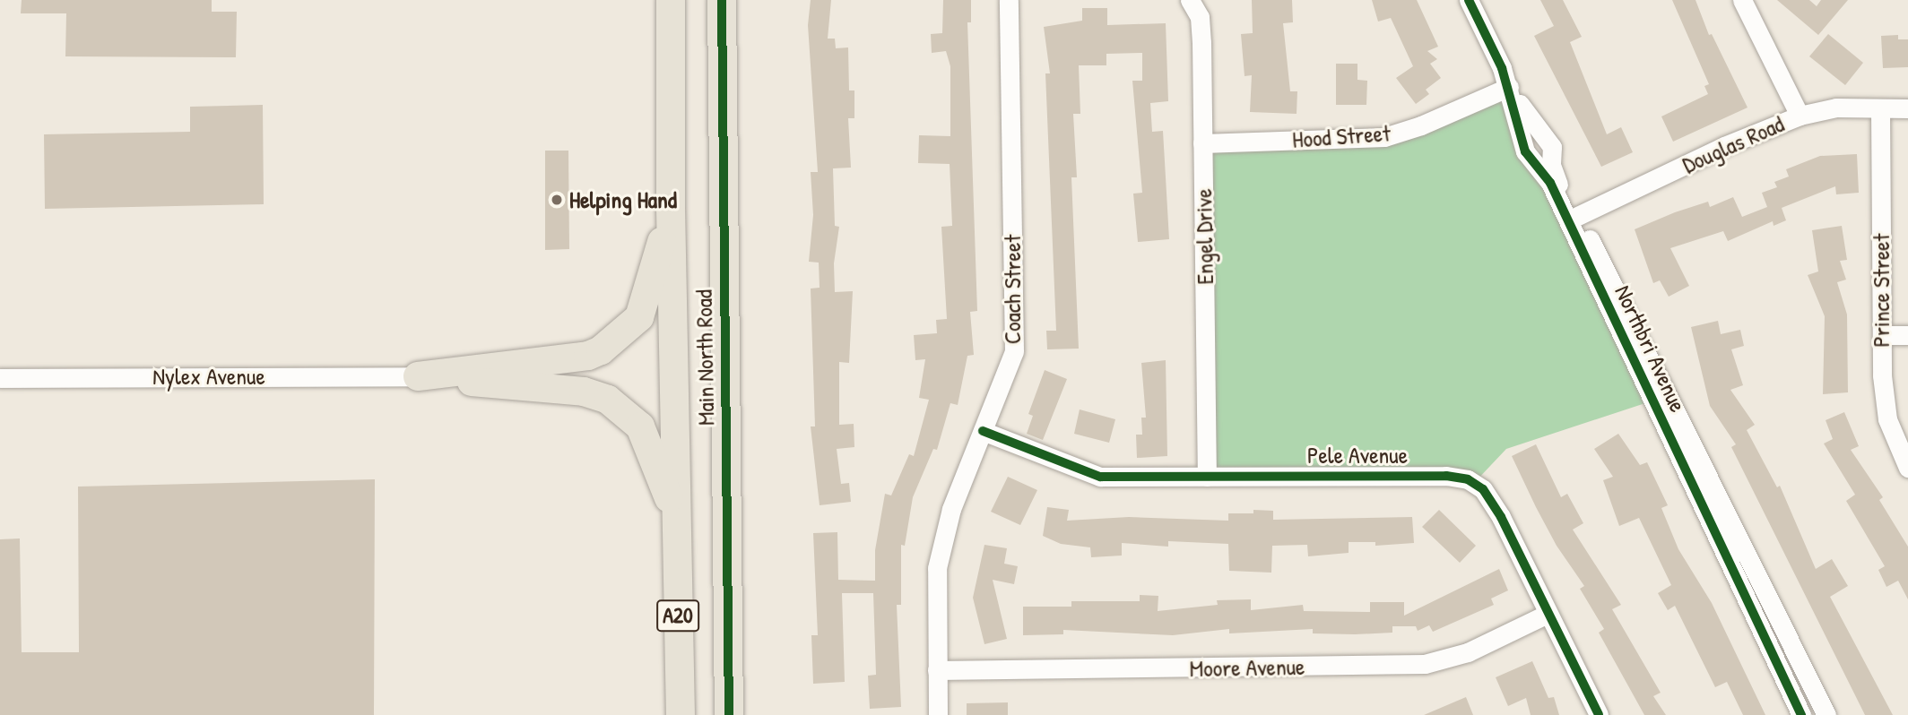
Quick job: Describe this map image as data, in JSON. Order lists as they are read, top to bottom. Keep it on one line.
{"streets":{"highway":["Main North Road","A20"],"street":["Hood Street","Douglas Road","Engel Drive","Coach Street","Prince Street","Northbri Avenue","Nylex Avenue","Pele Avenue","Moore Avenue"]},"crossings":[["Hood Street","Engel Drive"],["Hood Street","Northbri Avenue"],["Douglas Road","Prince Street"],["Douglas Road","Northbri Avenue"],["Engel Drive","Pele Avenue"],["Coach Street","Pele Avenue"],["Coach Street","Moore Avenue"],["Pele Avenue","Moore Avenue"]],"places":["Helping Hand"]}
